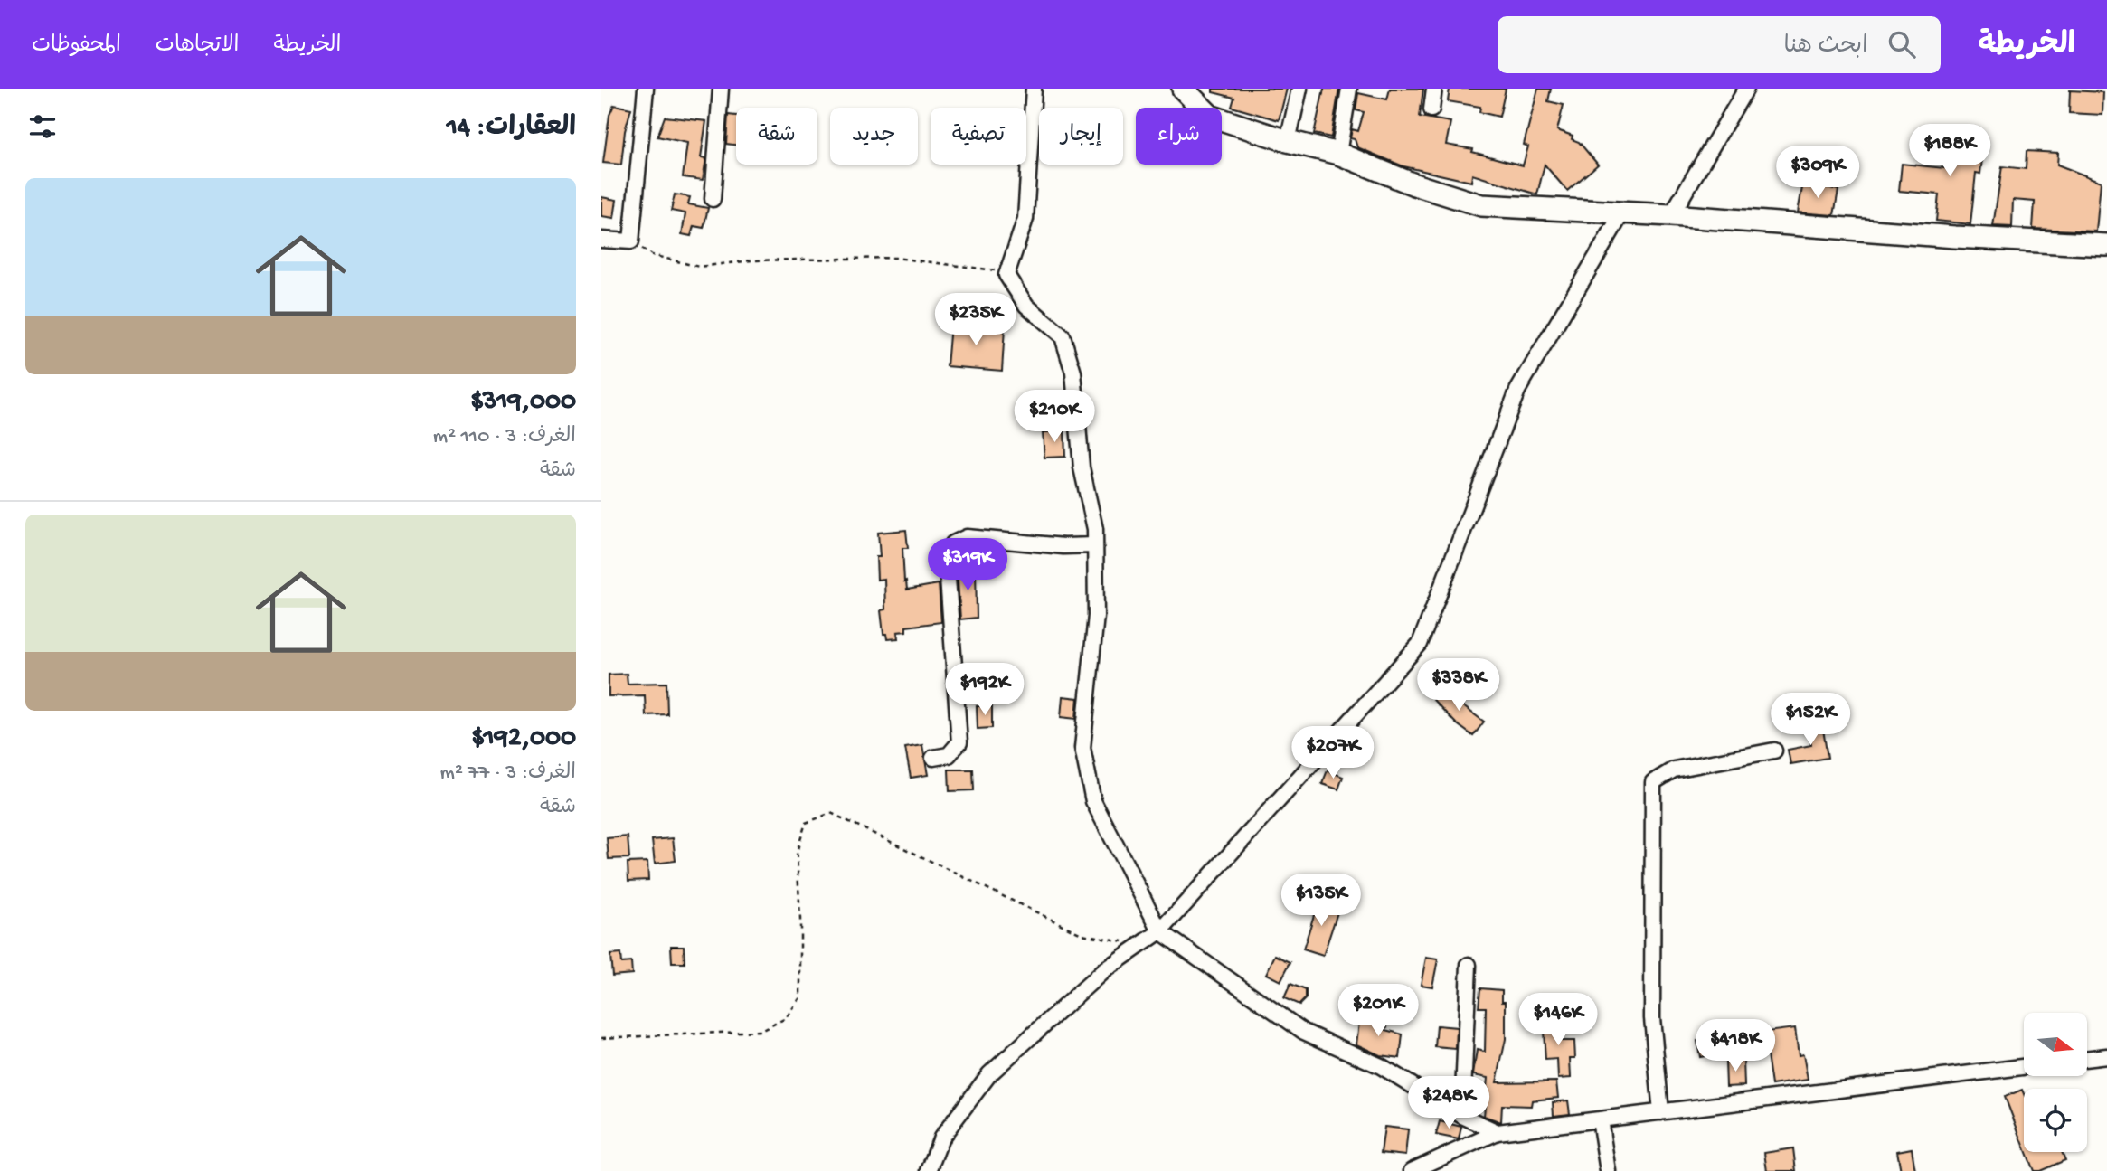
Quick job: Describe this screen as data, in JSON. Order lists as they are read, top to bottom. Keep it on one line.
{"north":"right","page":{"header":"الخريطة","search":"ابحث هنا","nav":["الخريطة","الاتجاهات","المحفوظات"],"heading":"العقارات: 14","chip":["شراء","إيجار","تصفية","جديد","شقة"],"price":["$188K","$309K","$235K","$210K","$319K","$338K","$192K","$152K","$207K","$135K","$201K","$146K","$418K","$248K"],"list":[{"name":"$319,000","note":"الغرف: 3 · 110 m² · شقة"},{"name":"$192,000","note":"الغرف: 3 · 77 m² · شقة"}]}}
